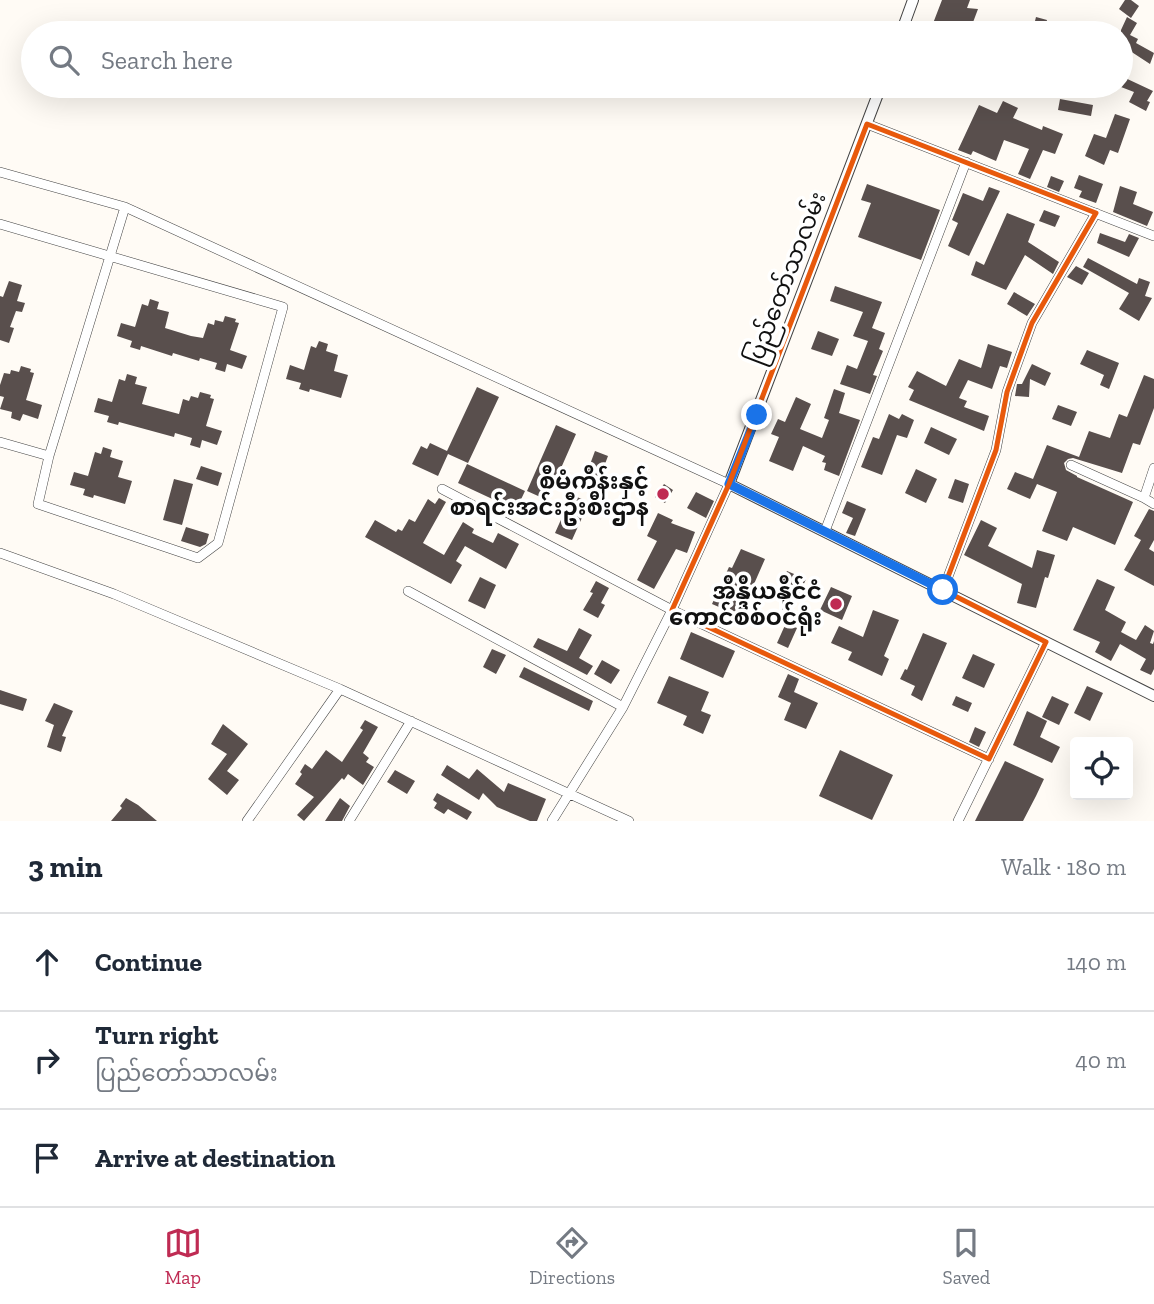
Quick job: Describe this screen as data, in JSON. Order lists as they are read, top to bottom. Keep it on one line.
{"streets":{"street":["ပြည်တော်သာလမ်း"]},"places":["စီမံကိန်းနှင့် စာရင်းအင်းဦးစီးဌာန","အိန္ဒိယနိုင်ငံ ကောင်စစ်ဝင်ရုံး"],"page":{"search":"Search here","heading":["3 min","Walk · 180 m"],"list":[["Continue","140 m"],["Turn right","ပြည်တော်သာလမ်း","40 m"],"Arrive at destination"],"nav":["Map","Directions","Saved"]}}
